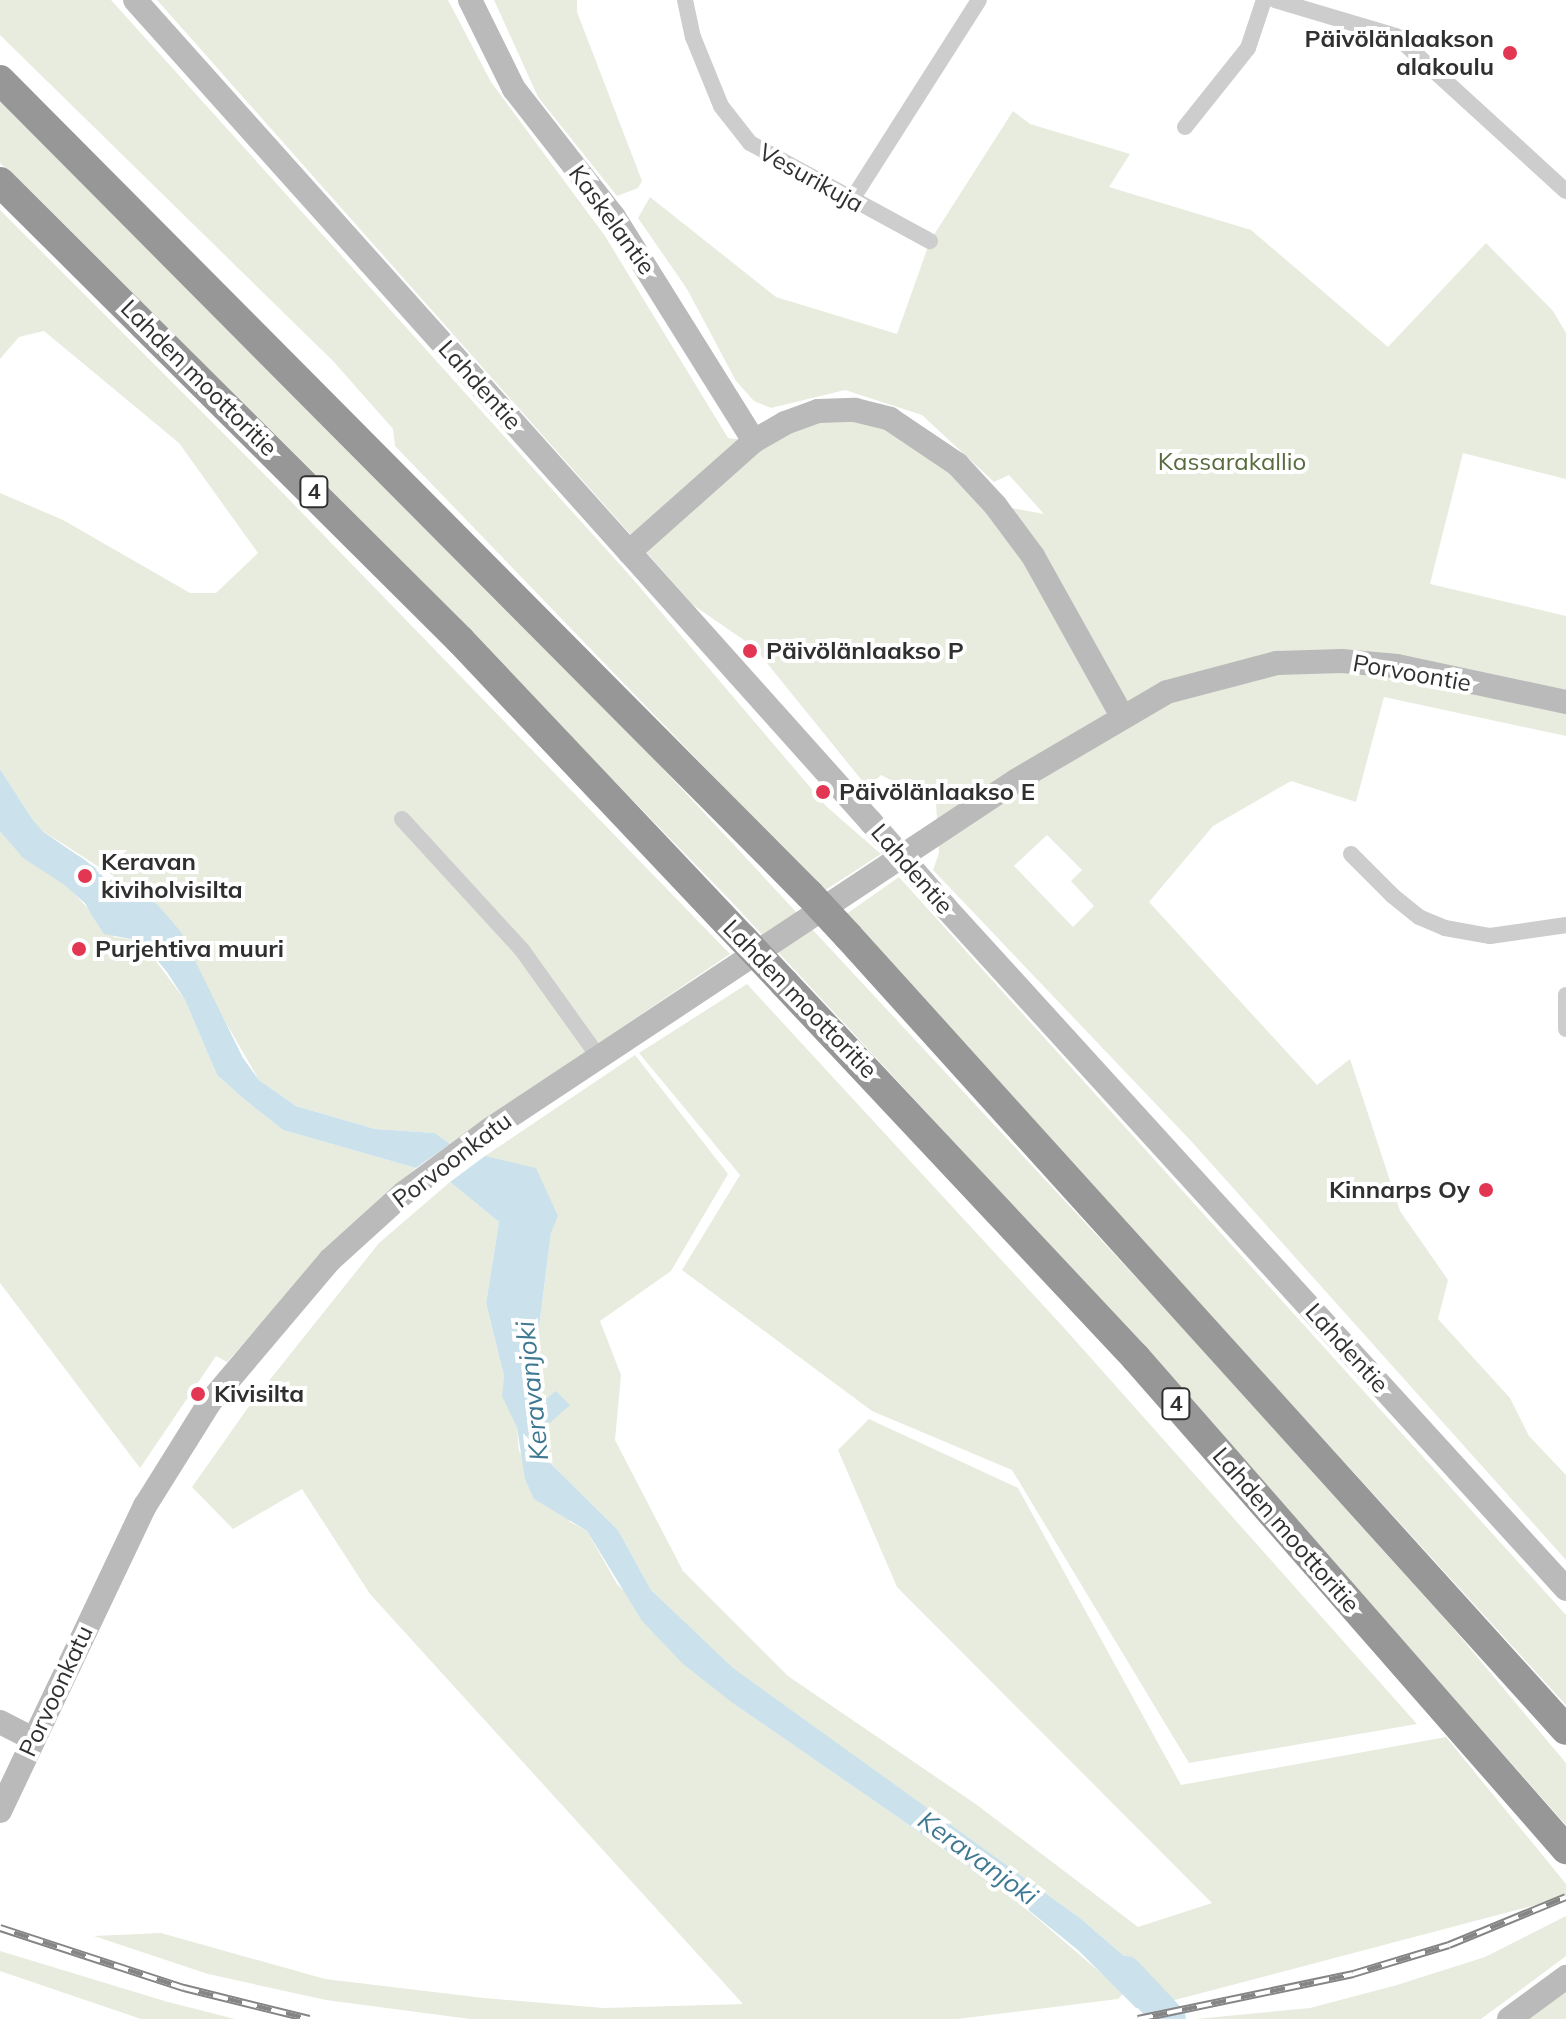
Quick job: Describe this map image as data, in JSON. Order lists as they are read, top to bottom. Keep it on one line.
{"streets":{"highway":["Lahden moottoritie","4"],"main road":["Kaskelantie","Lahdentie","Porvoontie","Porvoonkatu"],"street":["Vesurikuja"]},"crossings":[["Porvoontie","Porvoonkatu"]],"water":["Keravanjoki"],"parks":["Kassarakallio"],"places":["Päivölänlaakson alakoulu","Päivölänlaakso P","Päivölänlaakso E","Keravan kiviholvisilta","Purjehtiva muuri","Kinnarps Oy","Kivisilta"]}
